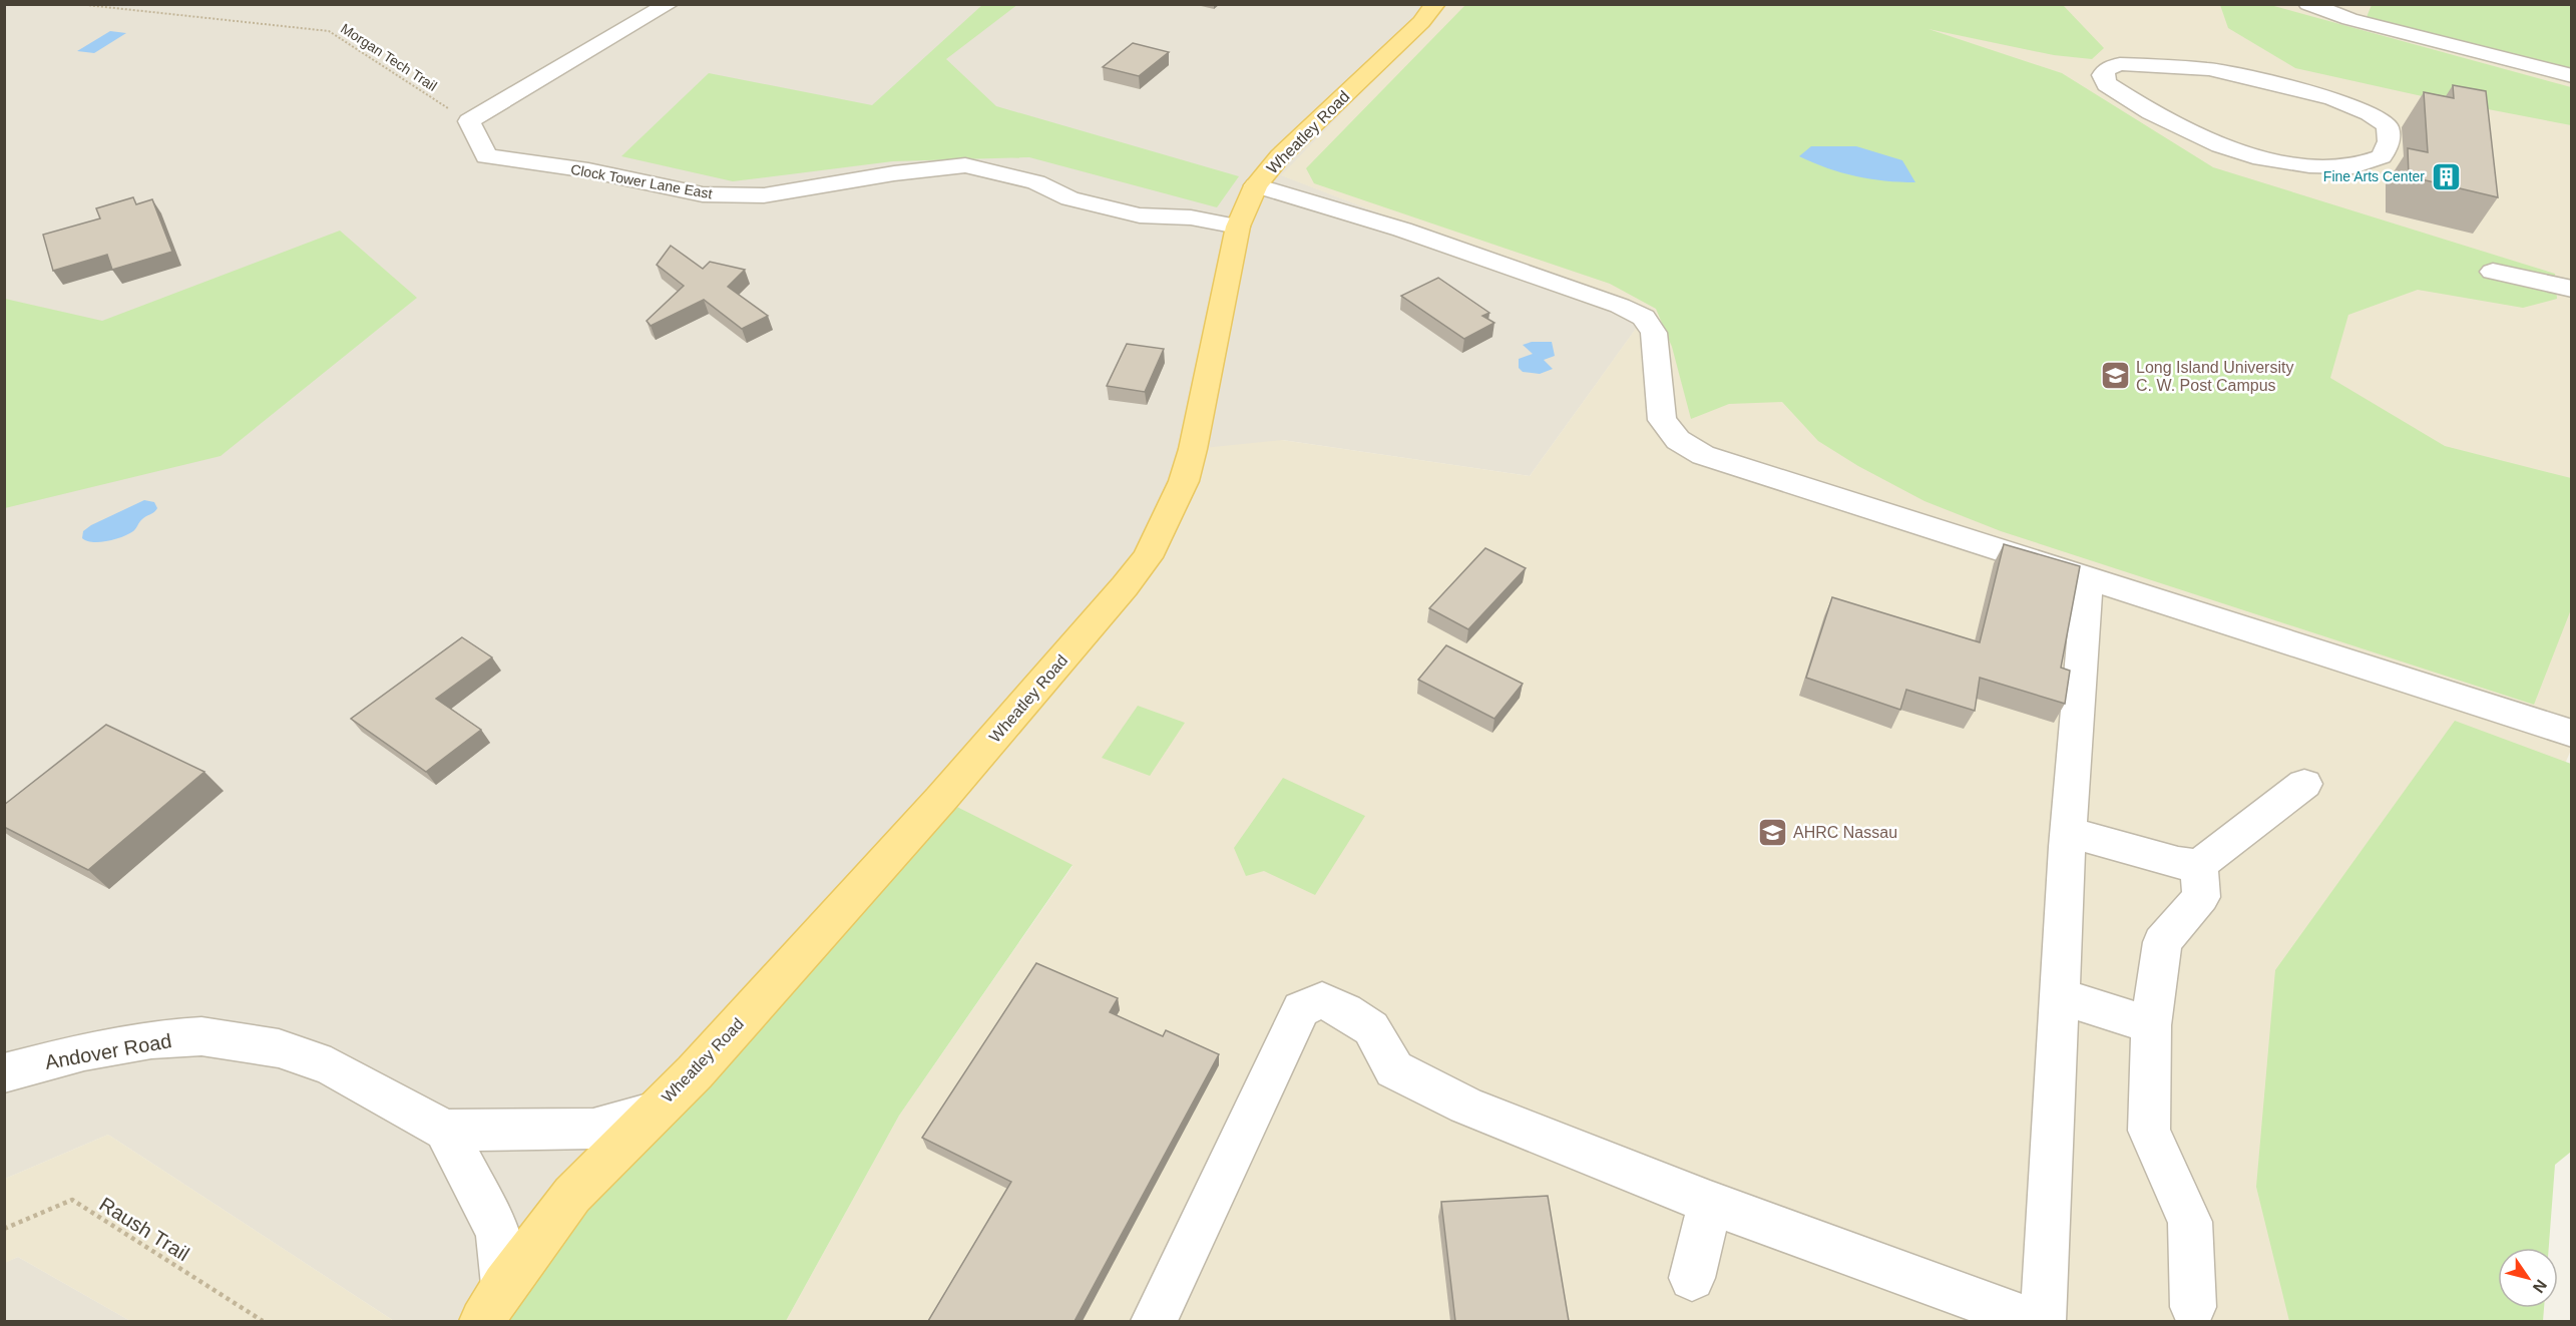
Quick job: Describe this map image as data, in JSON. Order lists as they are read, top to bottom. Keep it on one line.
{"streets":{"main road":["Wheatley Road"],"street":["Clock Tower Lane East","Andover Road"],"path":["Morgan Tech Trail","Raush Trail"]},"crossings":[["Morgan Tech Trail","Clock Tower Lane East"],["Wheatley Road","Clock Tower Lane East"]],"places":{"building":["Fine Arts Center"],"school or university":["Long Island University C. W. Post Campus","AHRC Nassau"]},"north":"bottom right"}
